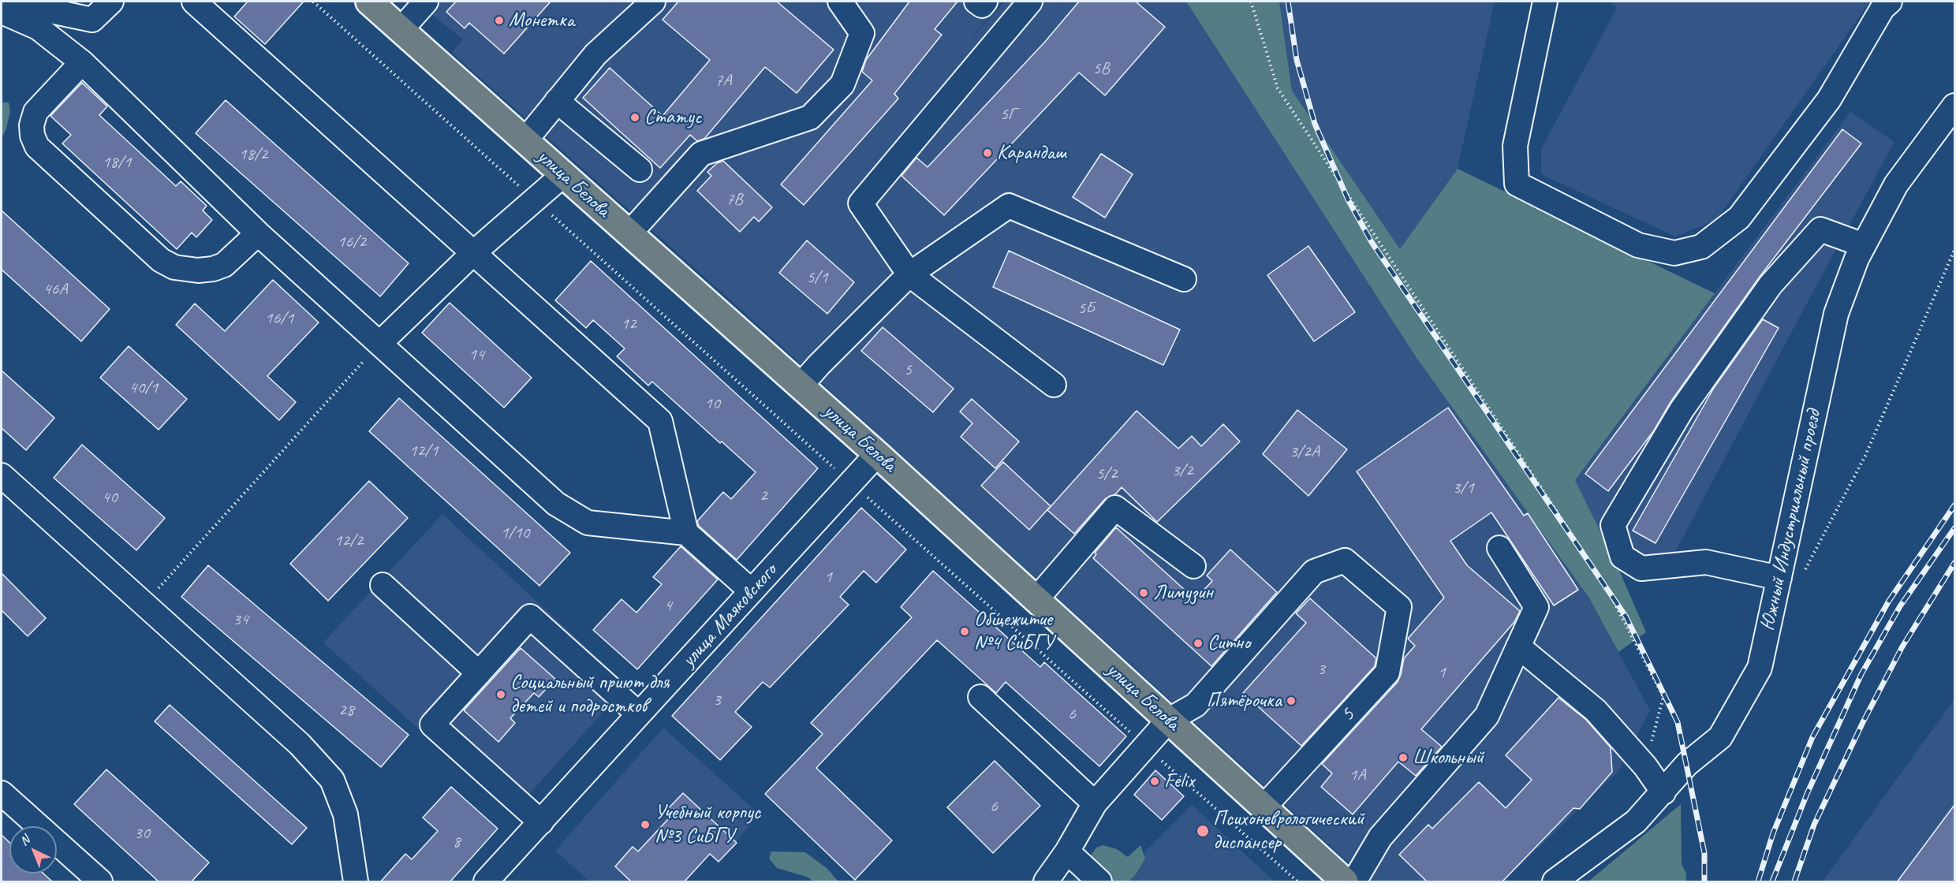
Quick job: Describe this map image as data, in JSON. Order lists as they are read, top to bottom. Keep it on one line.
{"streets":{"main road":["улица Белова"],"street":["Южный Индустриальный проезд","улица Маяковского","5"]},"crossings":[["улица Белова","улица Маяковского"],["улица Белова","5"]],"places":["Монетка","Статус","Карандаш","Лимузин","Общежитие №4 СиБГУ","Ситно","Социальный приют для детей и подростков","Пятёрочка","Школьный","Felix","Учебный корпус №3 СиБГУ","Психоневрологический диспансер"],"house_numbers":["5В","7А","5Г","18/2","18/1","7В","16/2","5/1","46А","5Б","16/1","12","14","5","40/1","10","12/1","3/2А","3/2","5/2","3/1","2","40","1/10","12/2","1","4","34","3","1","3","28","6","1А","6","30","8"],"north":"top left"}
